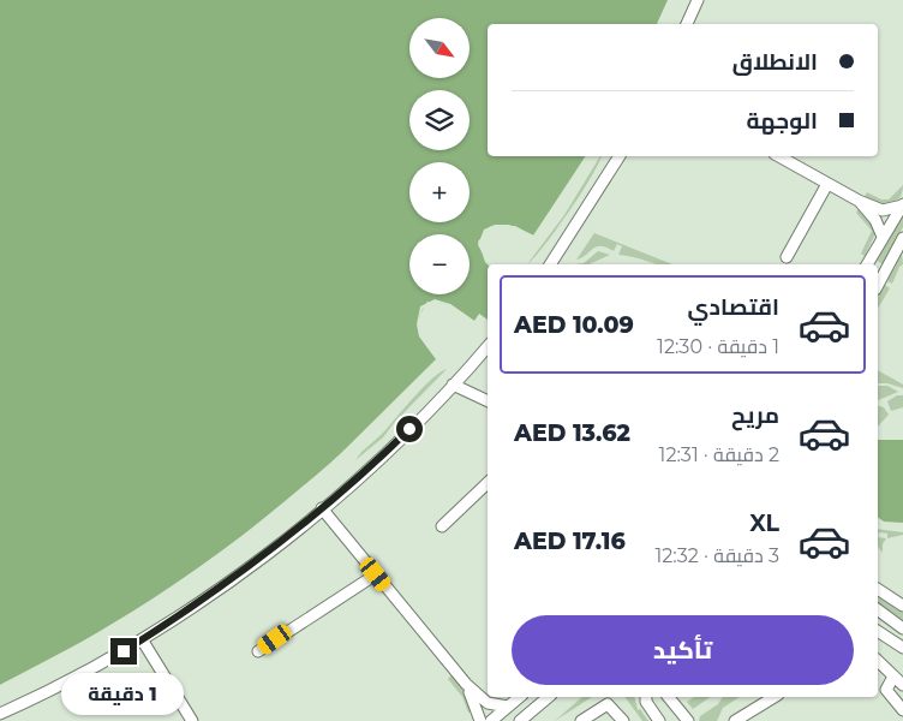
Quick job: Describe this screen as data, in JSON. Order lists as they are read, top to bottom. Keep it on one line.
{"north":"bottom right","page":{"map_buttons":["+","−"],"banner":["الانطلاق","الوجهة"],"list":[{"name":"اقتصادي","note":"1 دقيقة · 12:30","value":"AED 10.09"},{"name":"مريح","note":"2 دقيقة · 12:31","value":"AED 13.62"},{"name":"XL","note":"3 دقيقة · 12:32","value":"AED 17.16"}],"buttons":"تأكيد","bubble":"1 دقيقة"}}
